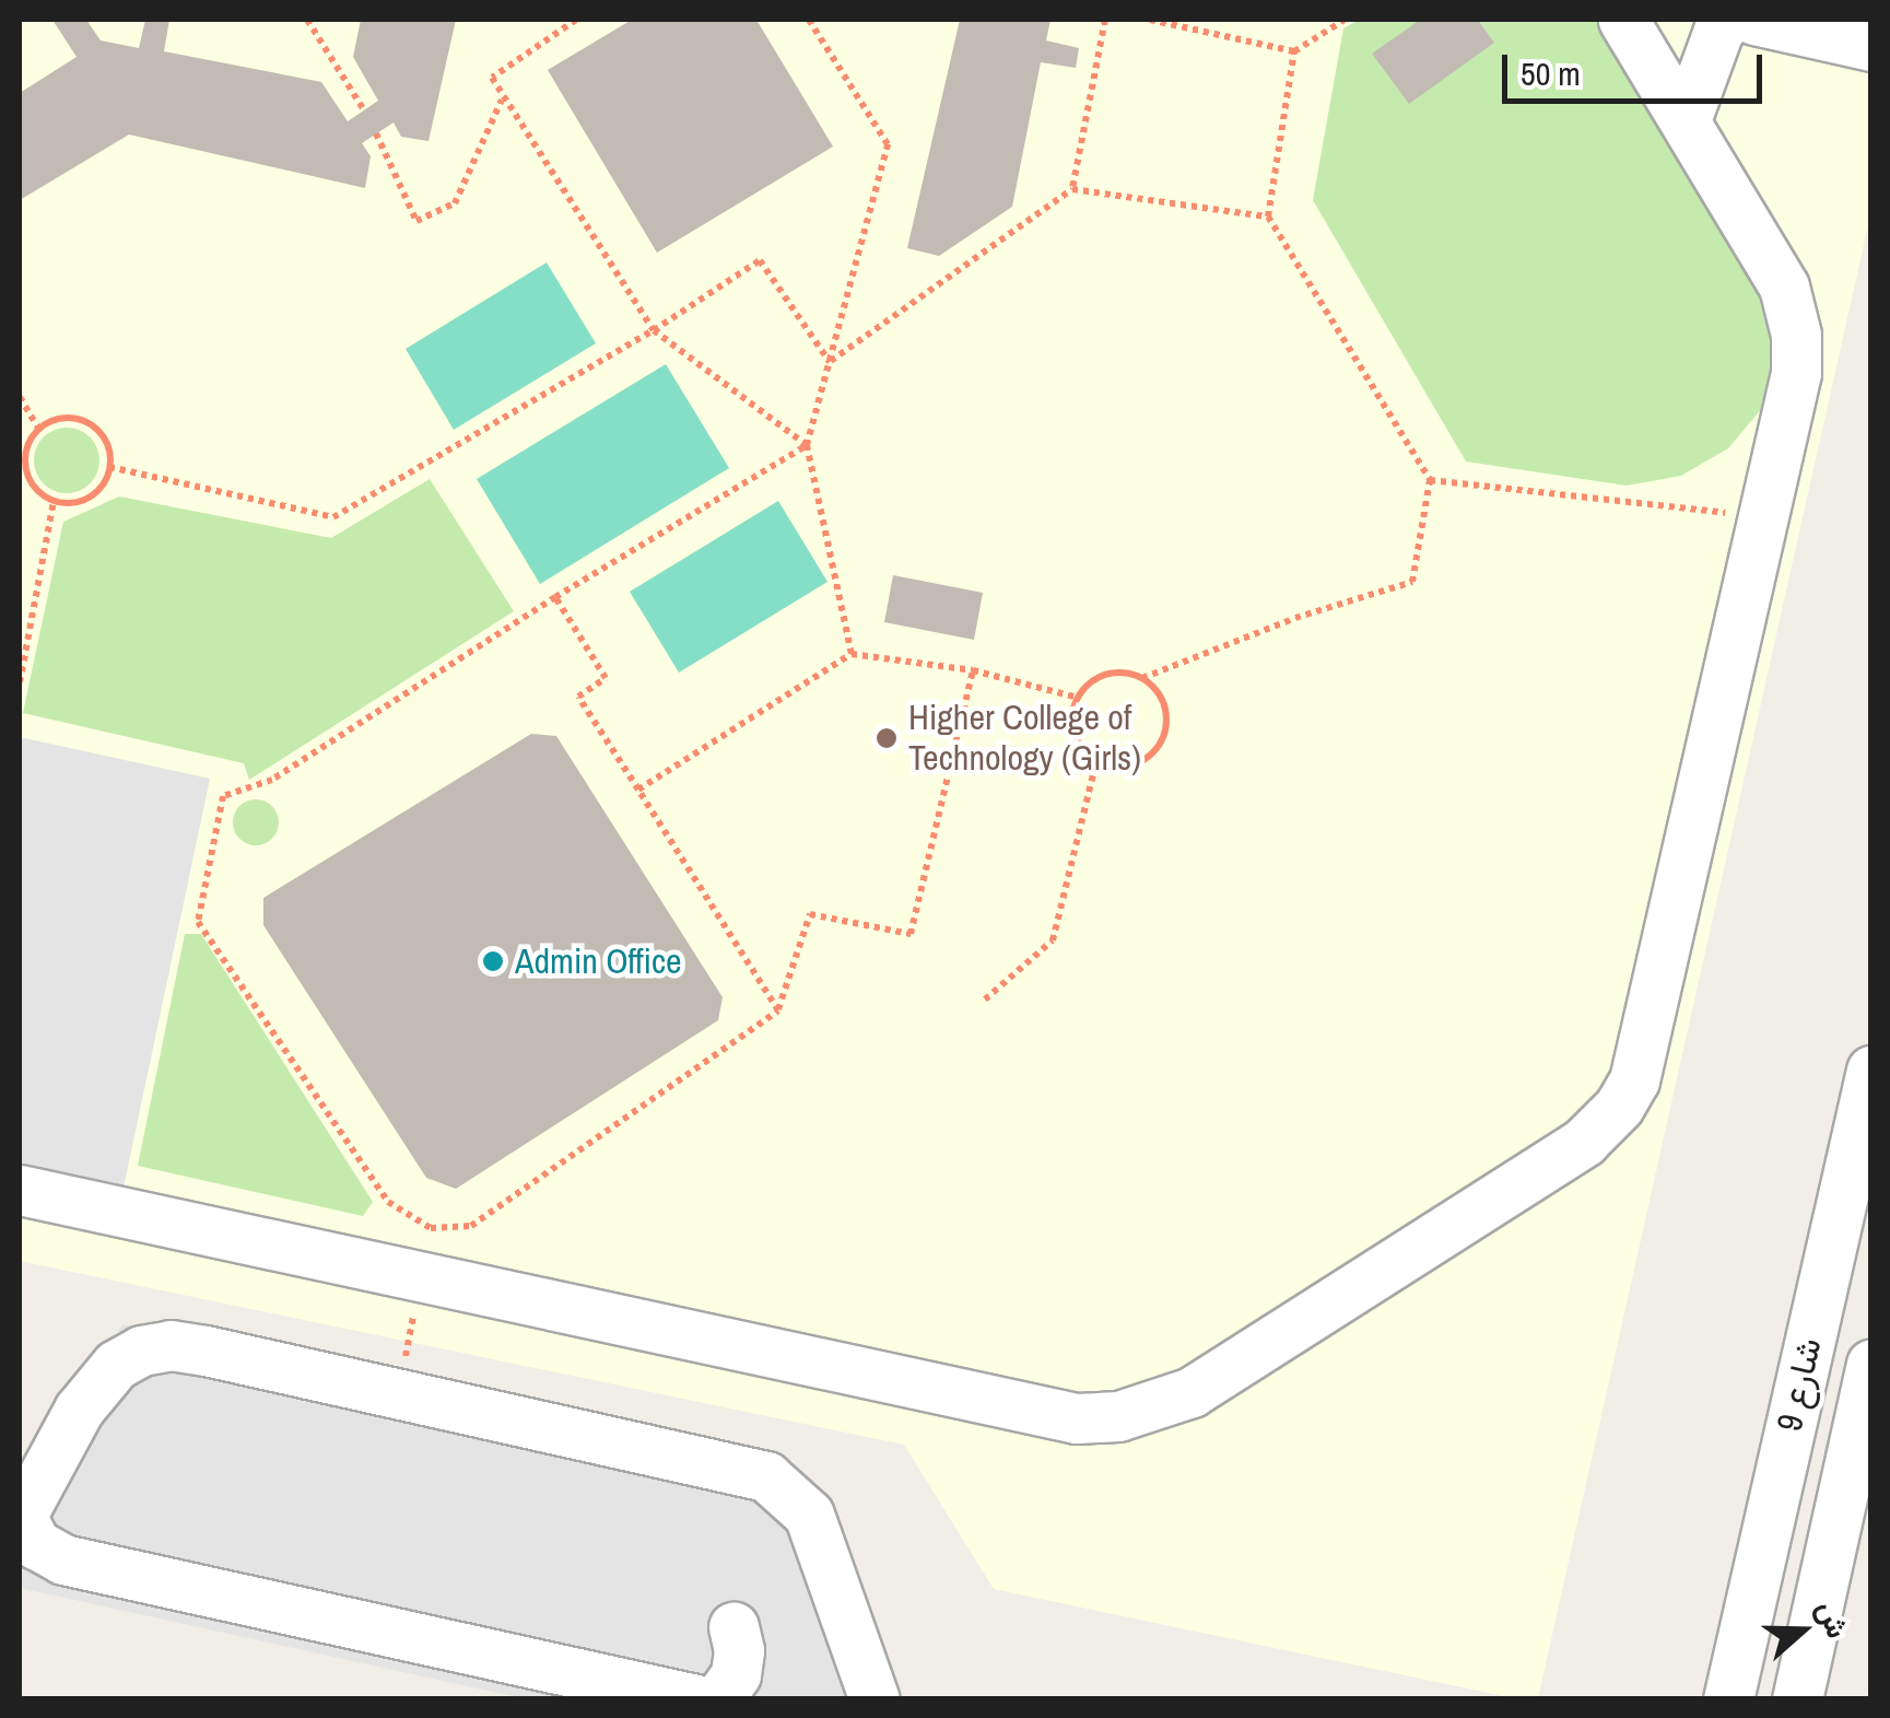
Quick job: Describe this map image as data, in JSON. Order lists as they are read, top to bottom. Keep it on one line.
{"streets":{"street":["شارع 9"]},"places":["Higher College of Technology (Girls)","Admin Office"],"scale_bar":"50 m","north":"right"}
